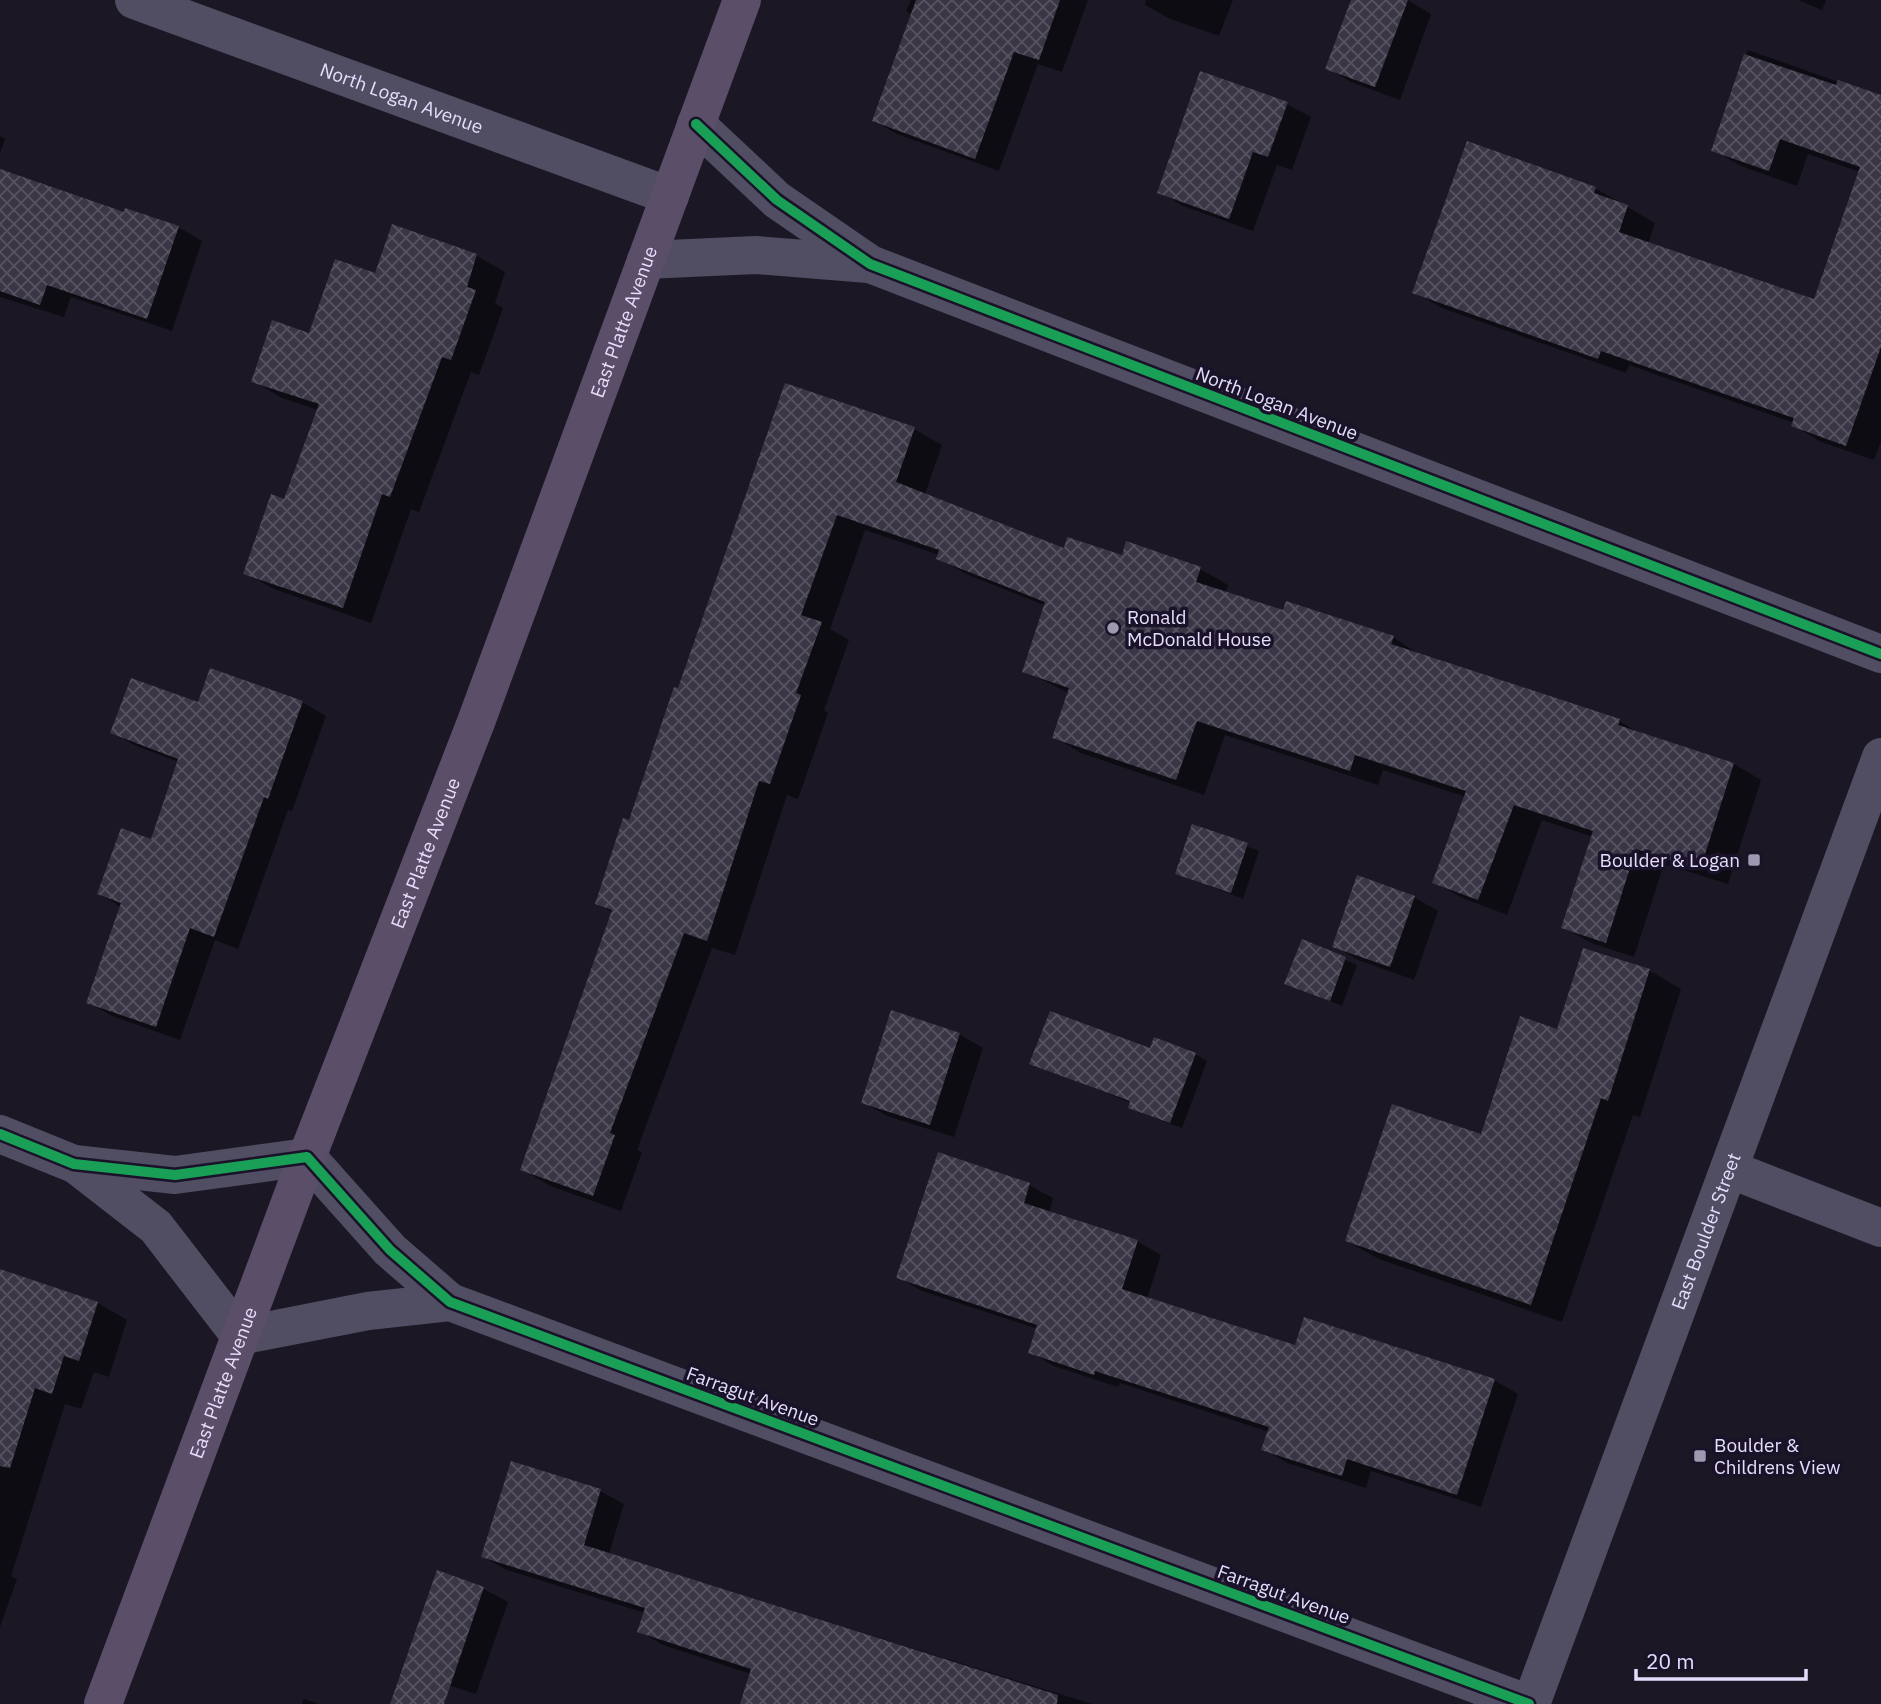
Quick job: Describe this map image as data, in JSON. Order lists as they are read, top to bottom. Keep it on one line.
{"streets":{"main road":["East Platte Avenue"],"street":["North Logan Avenue","East Boulder Street","Farragut Avenue"]},"crossings":[["North Logan Avenue","East Platte Avenue"],["East Platte Avenue","Farragut Avenue"],["East Boulder Street","Farragut Avenue"]],"places":{"other":["Ronald McDonald House"],"transit":["Boulder & Logan","Boulder & Childrens View"]},"scale_bar":"20 m"}
